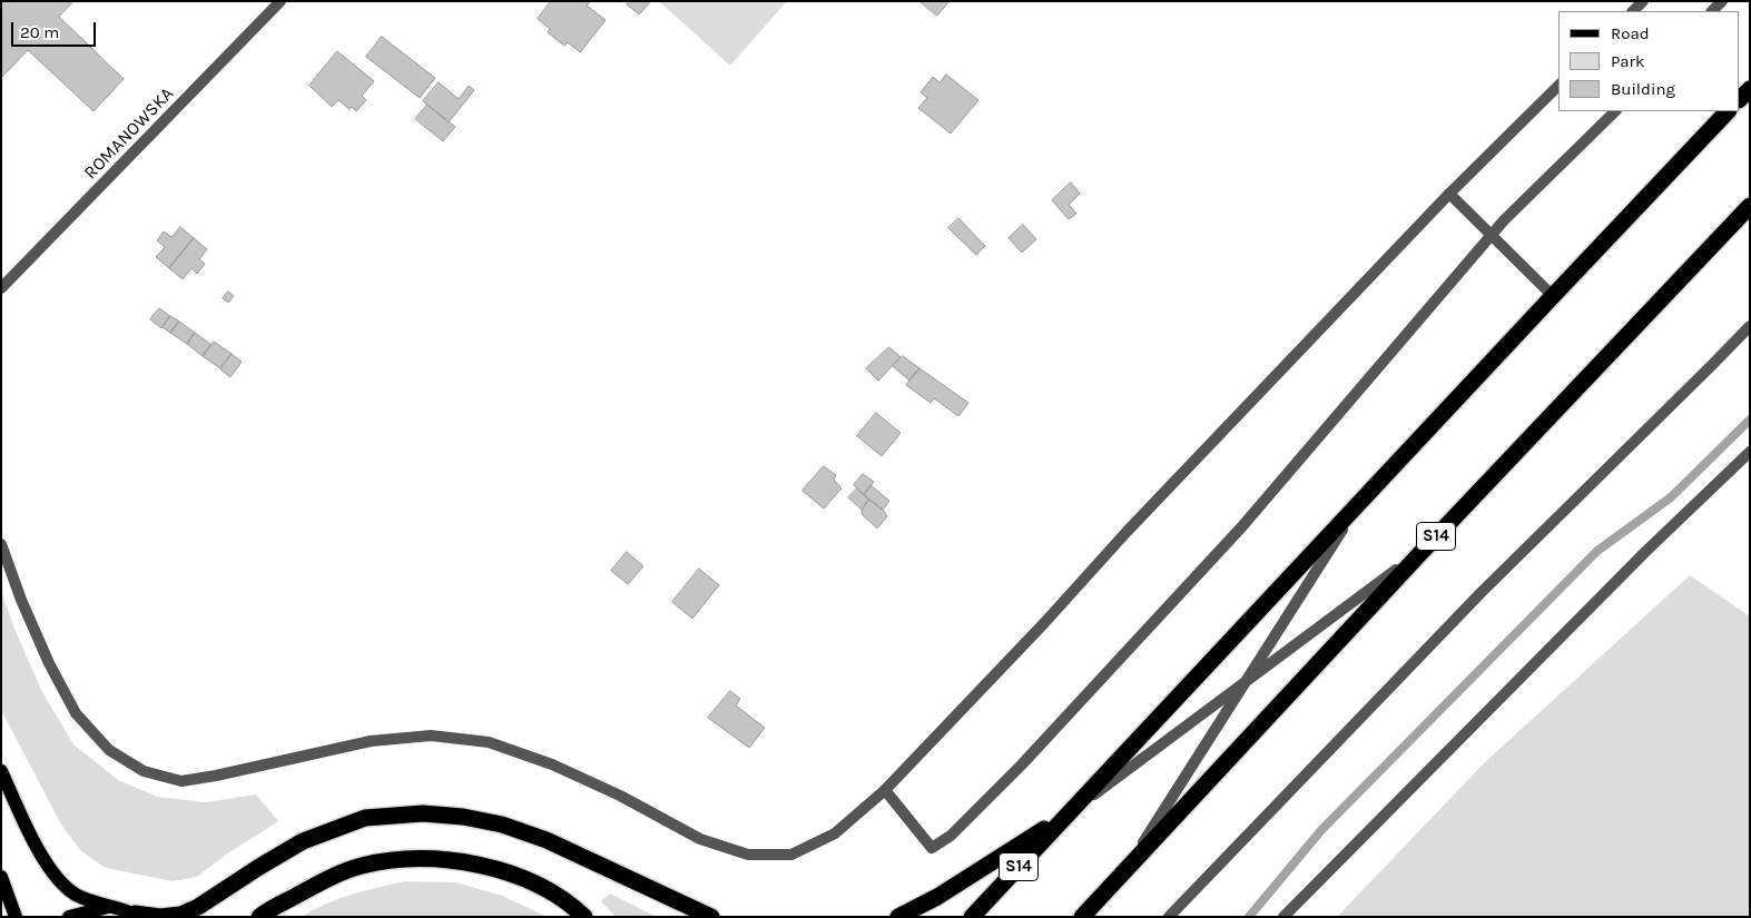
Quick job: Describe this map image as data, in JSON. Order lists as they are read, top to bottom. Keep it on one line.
{"streets":{"highway":["S14"],"street":["ROMANOWSKA"]},"legend":["Road","Park","Building"],"scale_bar":"20 m"}
